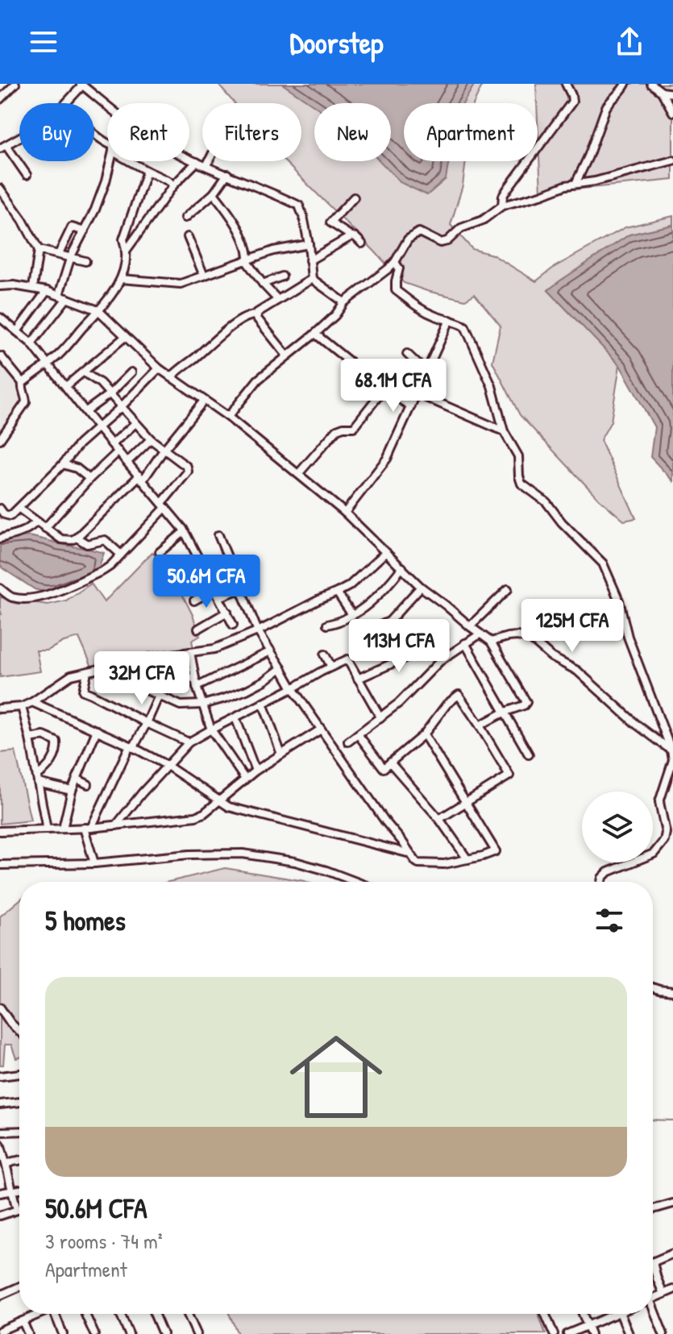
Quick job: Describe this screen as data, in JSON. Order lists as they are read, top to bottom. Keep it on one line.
{"page":{"header":"Doorstep","chip":["Buy","Rent","Filters","New","Apartment"],"price":["68.1M CFA","50.6M CFA","125M CFA","113M CFA","32M CFA"],"heading":"5 homes","list":[{"name":"50.6M CFA","note":"3 rooms · 74 m² · Apartment"}]}}
